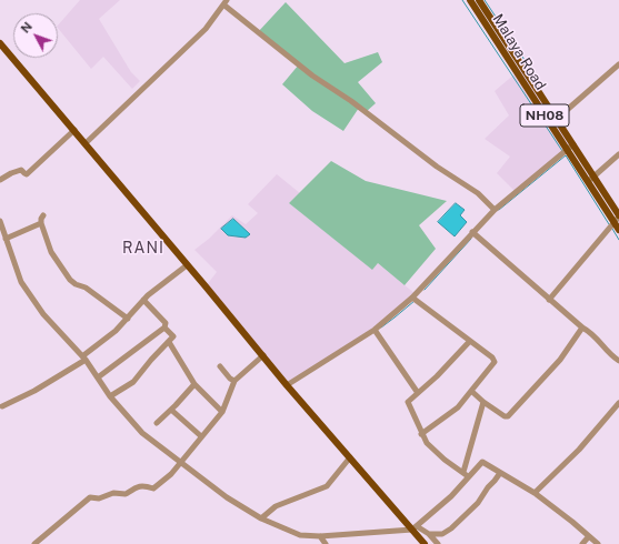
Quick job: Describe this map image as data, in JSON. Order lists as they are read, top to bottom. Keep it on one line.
{"streets":{"main road":["Malaya Road","NH08"]},"crossings":[["Malaya Road","NH08"]],"districts":["RANI"],"north":"top left"}
